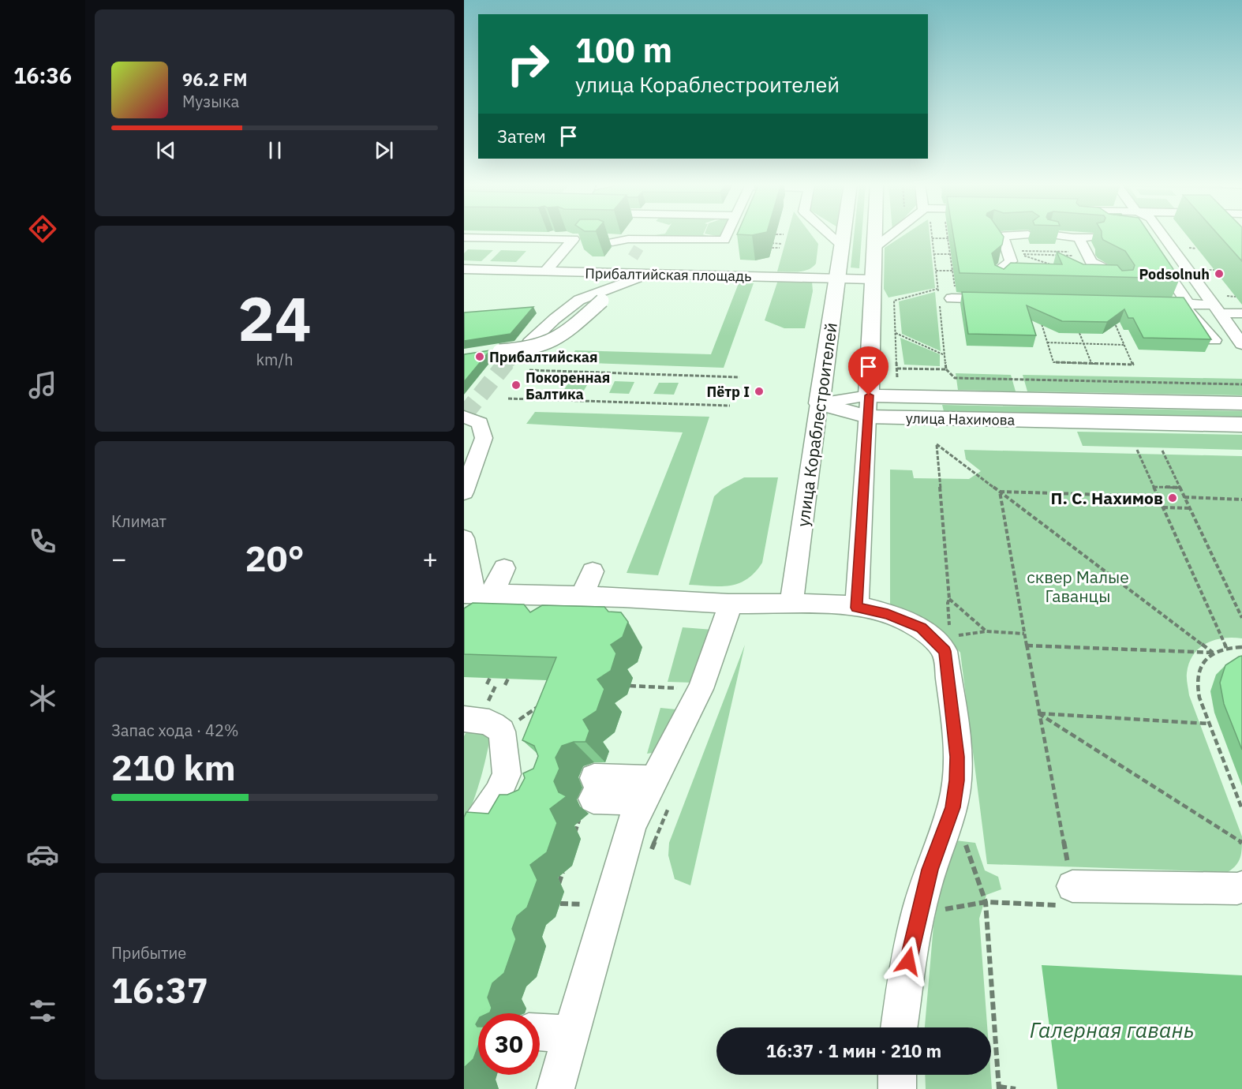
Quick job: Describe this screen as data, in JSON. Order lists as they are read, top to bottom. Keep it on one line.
{"streets":{"main road":["улица Нахимова","улица Кораблестроителей"],"street":["Прибалтийская площадь"]},"crossings":[["Прибалтийская площадь","улица Кораблестроителей"],["улица Нахимова","улица Кораблестроителей"]],"water":["Галерная гавань"],"parks":["сквер Малые Гаванцы"],"places":["Podsolnuh","Прибалтийская","Покоренная Балтика","Пётр I","П. С. Нахимов"],"page":{"tabs":"16:36","turn":["100 m","улица Кораблестроителей"],"song":["96.2 FM","Музыка"],"then":"Затем","tile":[["24","km/h"],"Климат",["Запас хода · 42%","210 km"],["Прибытие","16:37"]],"heat":["−","20°","+"],"limit":"30","trip":"16:37 · 1 мин · 210 m"}}
